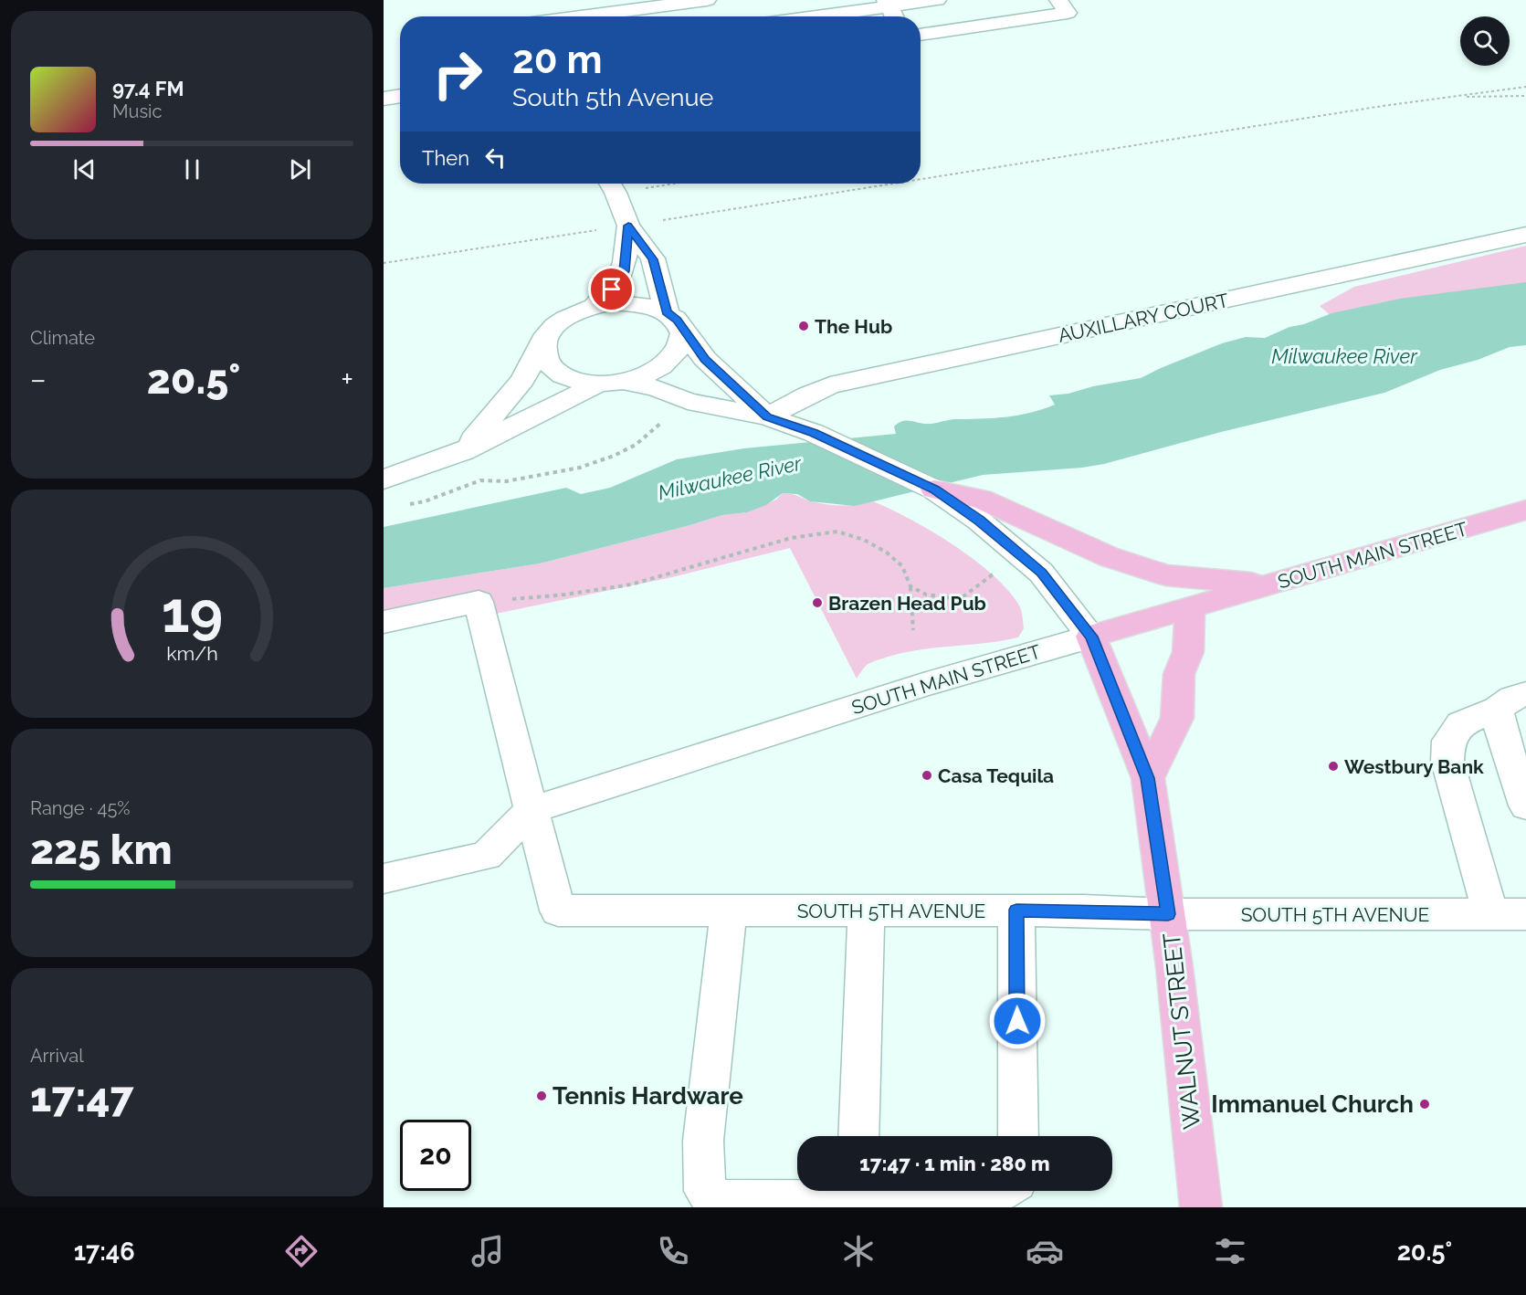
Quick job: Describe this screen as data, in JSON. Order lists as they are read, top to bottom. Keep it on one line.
{"streets":{"main road":["SOUTH MAIN STREET","WALNUT STREET"],"street":["AUXILLARY COURT","SOUTH 5TH AVENUE"]},"crossings":[["SOUTH MAIN STREET","SOUTH 5TH AVENUE"],["SOUTH MAIN STREET","WALNUT STREET"],["SOUTH 5TH AVENUE","WALNUT STREET"]],"water":["Milwaukee River"],"places":["The Hub","Brazen Head Pub","Westbury Bank","Casa Tequila","Tennis Hardware","Immanuel Church"],"page":{"turn":["20 m","South 5th Avenue"],"song":["97.4 FM","Music"],"then":"Then","tile":["Climate",["Range · 45%","225 km"],["Arrival","17:47"]],"heat":["−","20.5°","+"],"limit":"20","trip":"17:47 · 1 min · 280 m","tabs":["17:46","20.5°"],"gauge":["19","km/h"]}}
